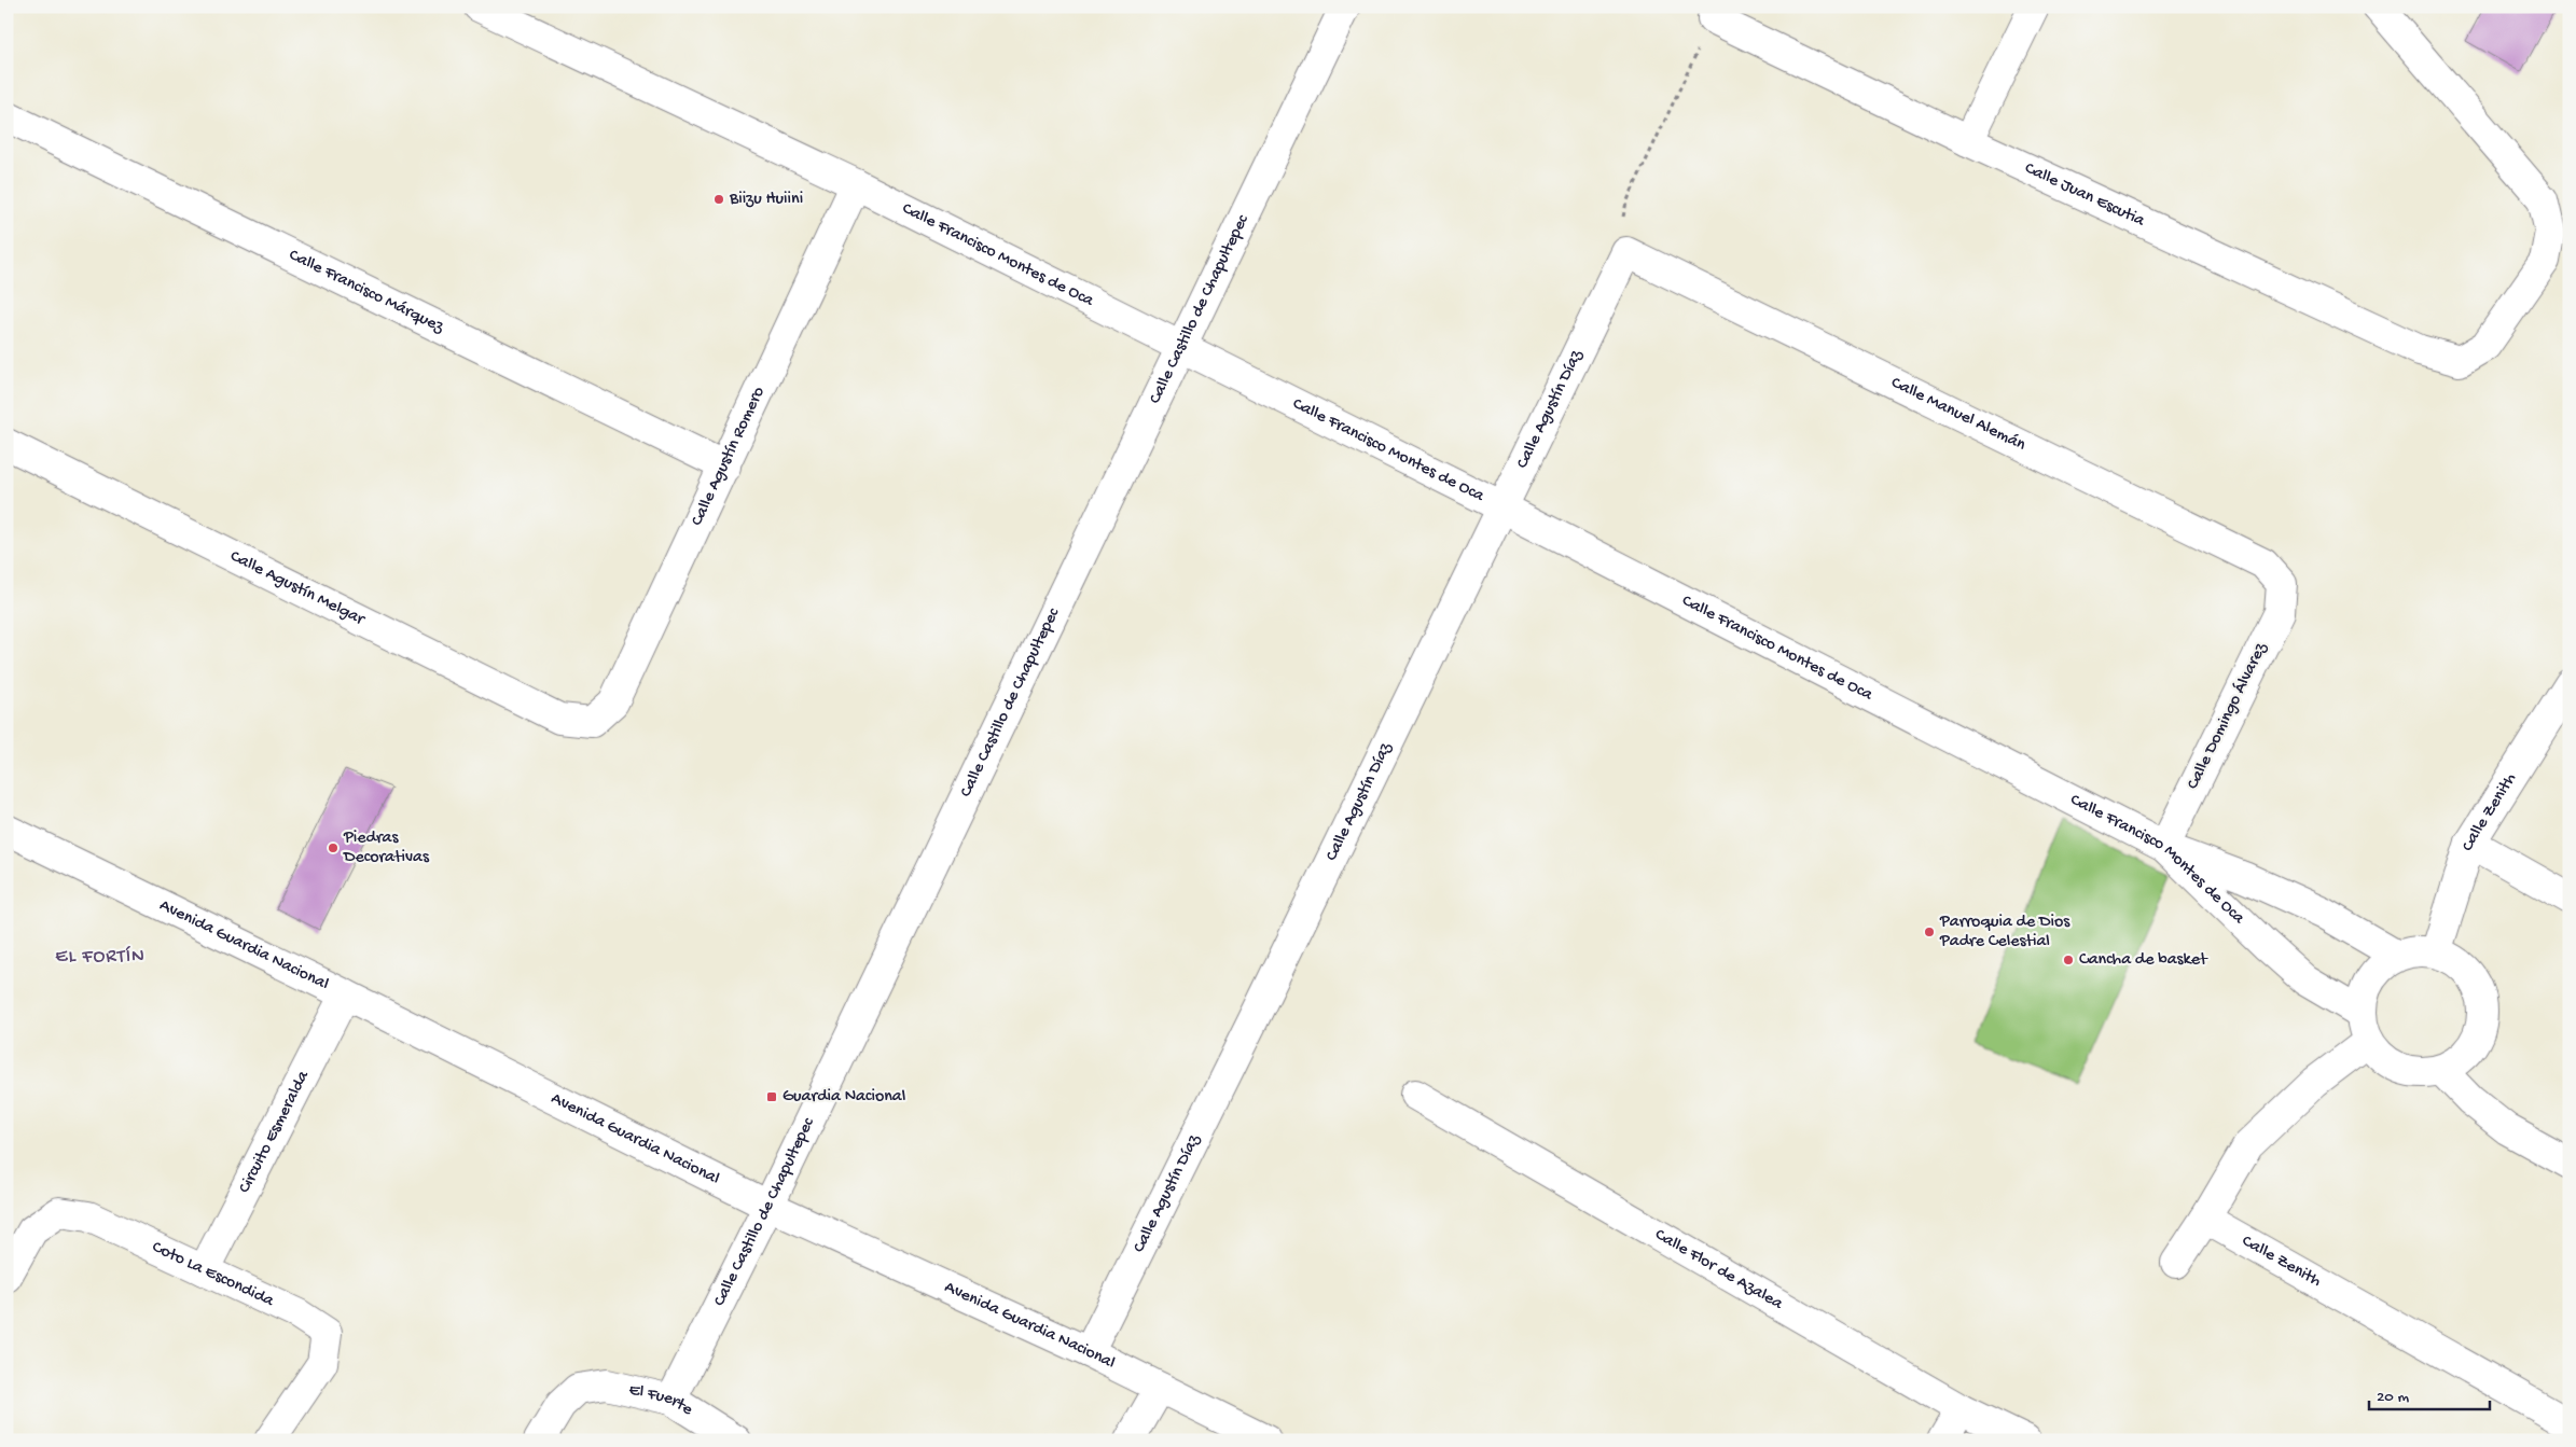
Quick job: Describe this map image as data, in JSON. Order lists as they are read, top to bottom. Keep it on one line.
{"streets":{"street":["Calle Juan Escutia","Calle Francisco Montes de Oca","Calle Francisco Márquez","Calle Castillo de Chapultepec","Calle Agustín Díaz","Calle Manuel Alemán","Calle Agustín Romero","Calle Agustín Melgar","Calle Domingo Álvarez","Calle Zenith","Avenida Guardia Nacional","Circuito Esmeralda","Calle Flor de Azalea","Coto La Escondida","El Fuerte"]},"crossings":[["Calle Francisco Montes de Oca","Calle Castillo de Chapultepec"],["Calle Francisco Montes de Oca","Calle Agustín Díaz"],["Calle Francisco Montes de Oca","Calle Agustín Romero"],["Calle Francisco Montes de Oca","Calle Domingo Álvarez"],["Calle Francisco Montes de Oca","Calle Zenith"],["Calle Francisco Márquez","Calle Agustín Romero"],["Calle Castillo de Chapultepec","Avenida Guardia Nacional"],["Calle Castillo de Chapultepec","El Fuerte"],["Calle Agustín Díaz","Calle Manuel Alemán"],["Calle Agustín Díaz","Avenida Guardia Nacional"],["Calle Manuel Alemán","Calle Domingo Álvarez"],["Calle Agustín Romero","Calle Agustín Melgar"],["Avenida Guardia Nacional","Circuito Esmeralda"],["Circuito Esmeralda","Coto La Escondida"]],"districts":["EL FORTÍN"],"places":{"other":["Biizu Huiini","Piedras Decorativas","Parroquia de Dios Padre Celestial","Cancha de basket"],"transit":["Guardia Nacional"]},"scale_bar":"20 m"}
